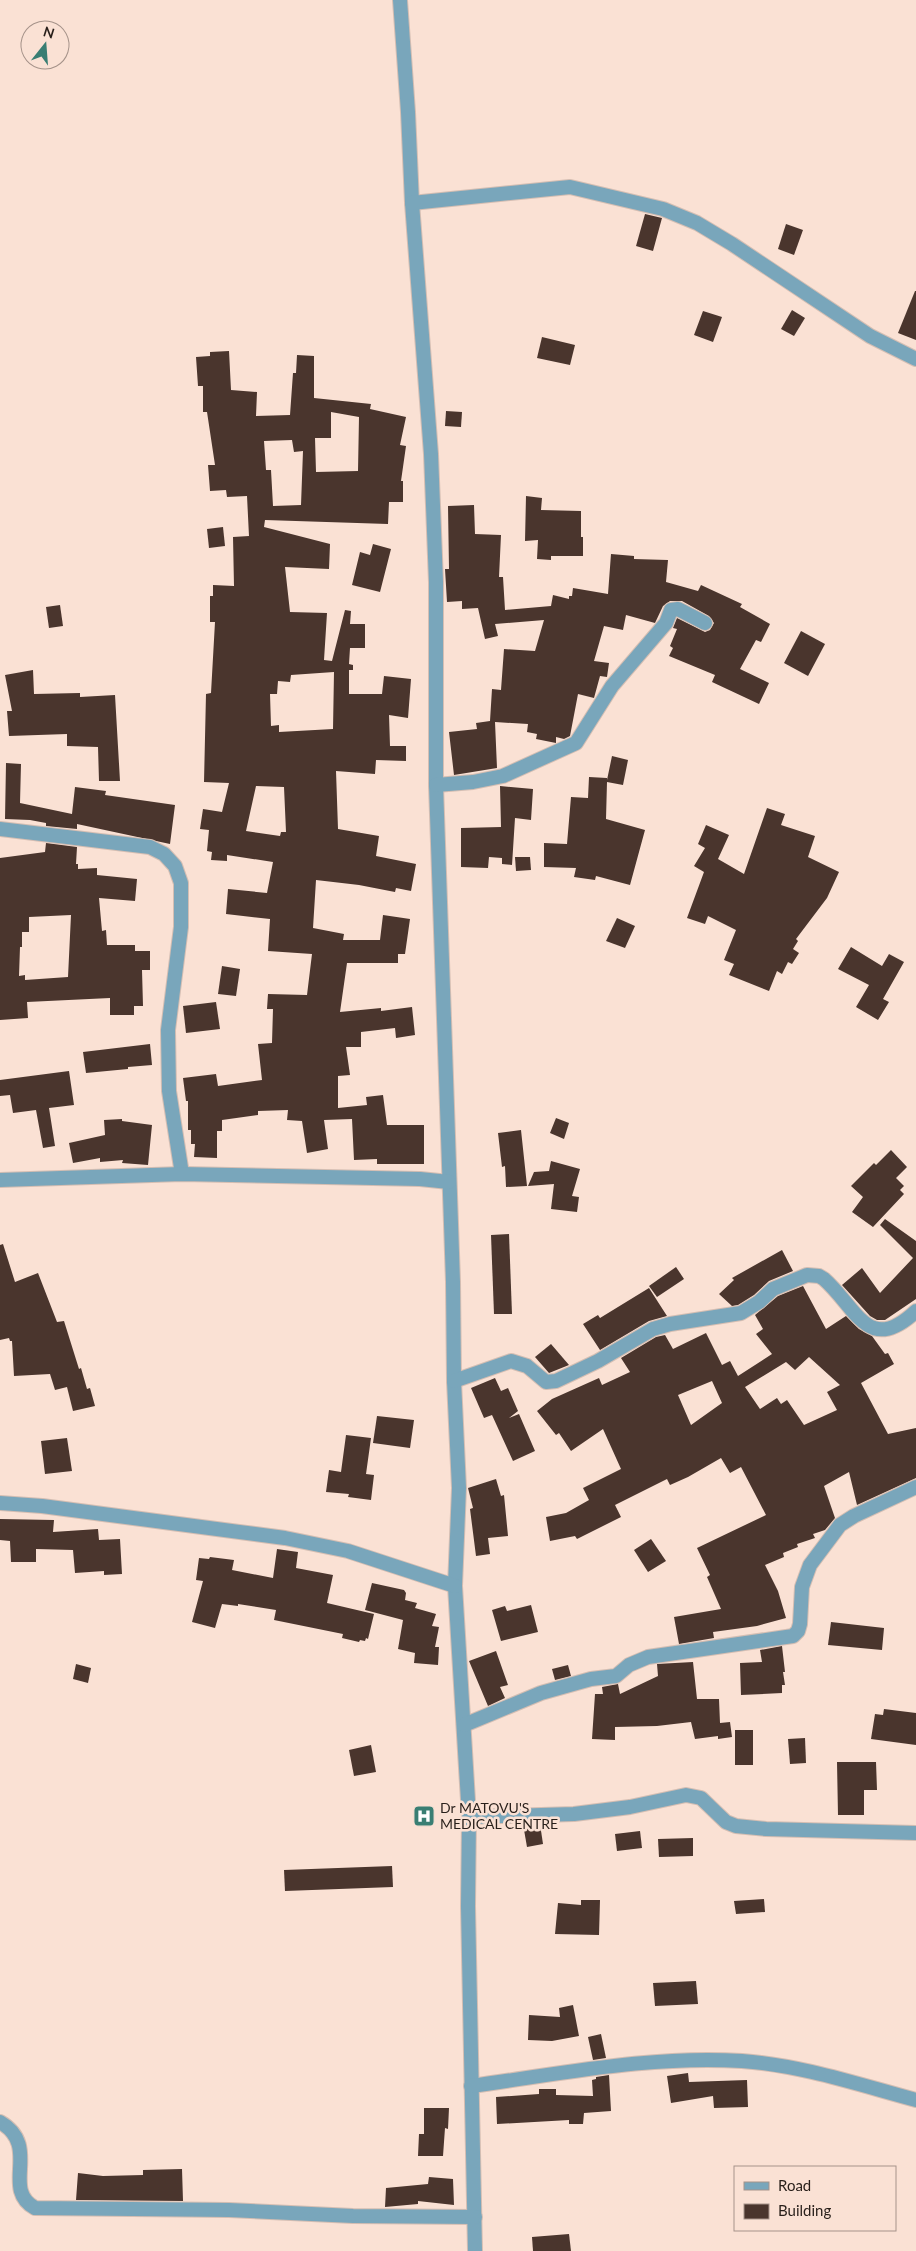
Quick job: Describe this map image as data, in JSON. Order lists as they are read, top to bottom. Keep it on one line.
{"places":{"hospital":["Dr MATOVU'S MEDICAL CENTRE"]},"legend":["Road","Building"],"north":"top"}
